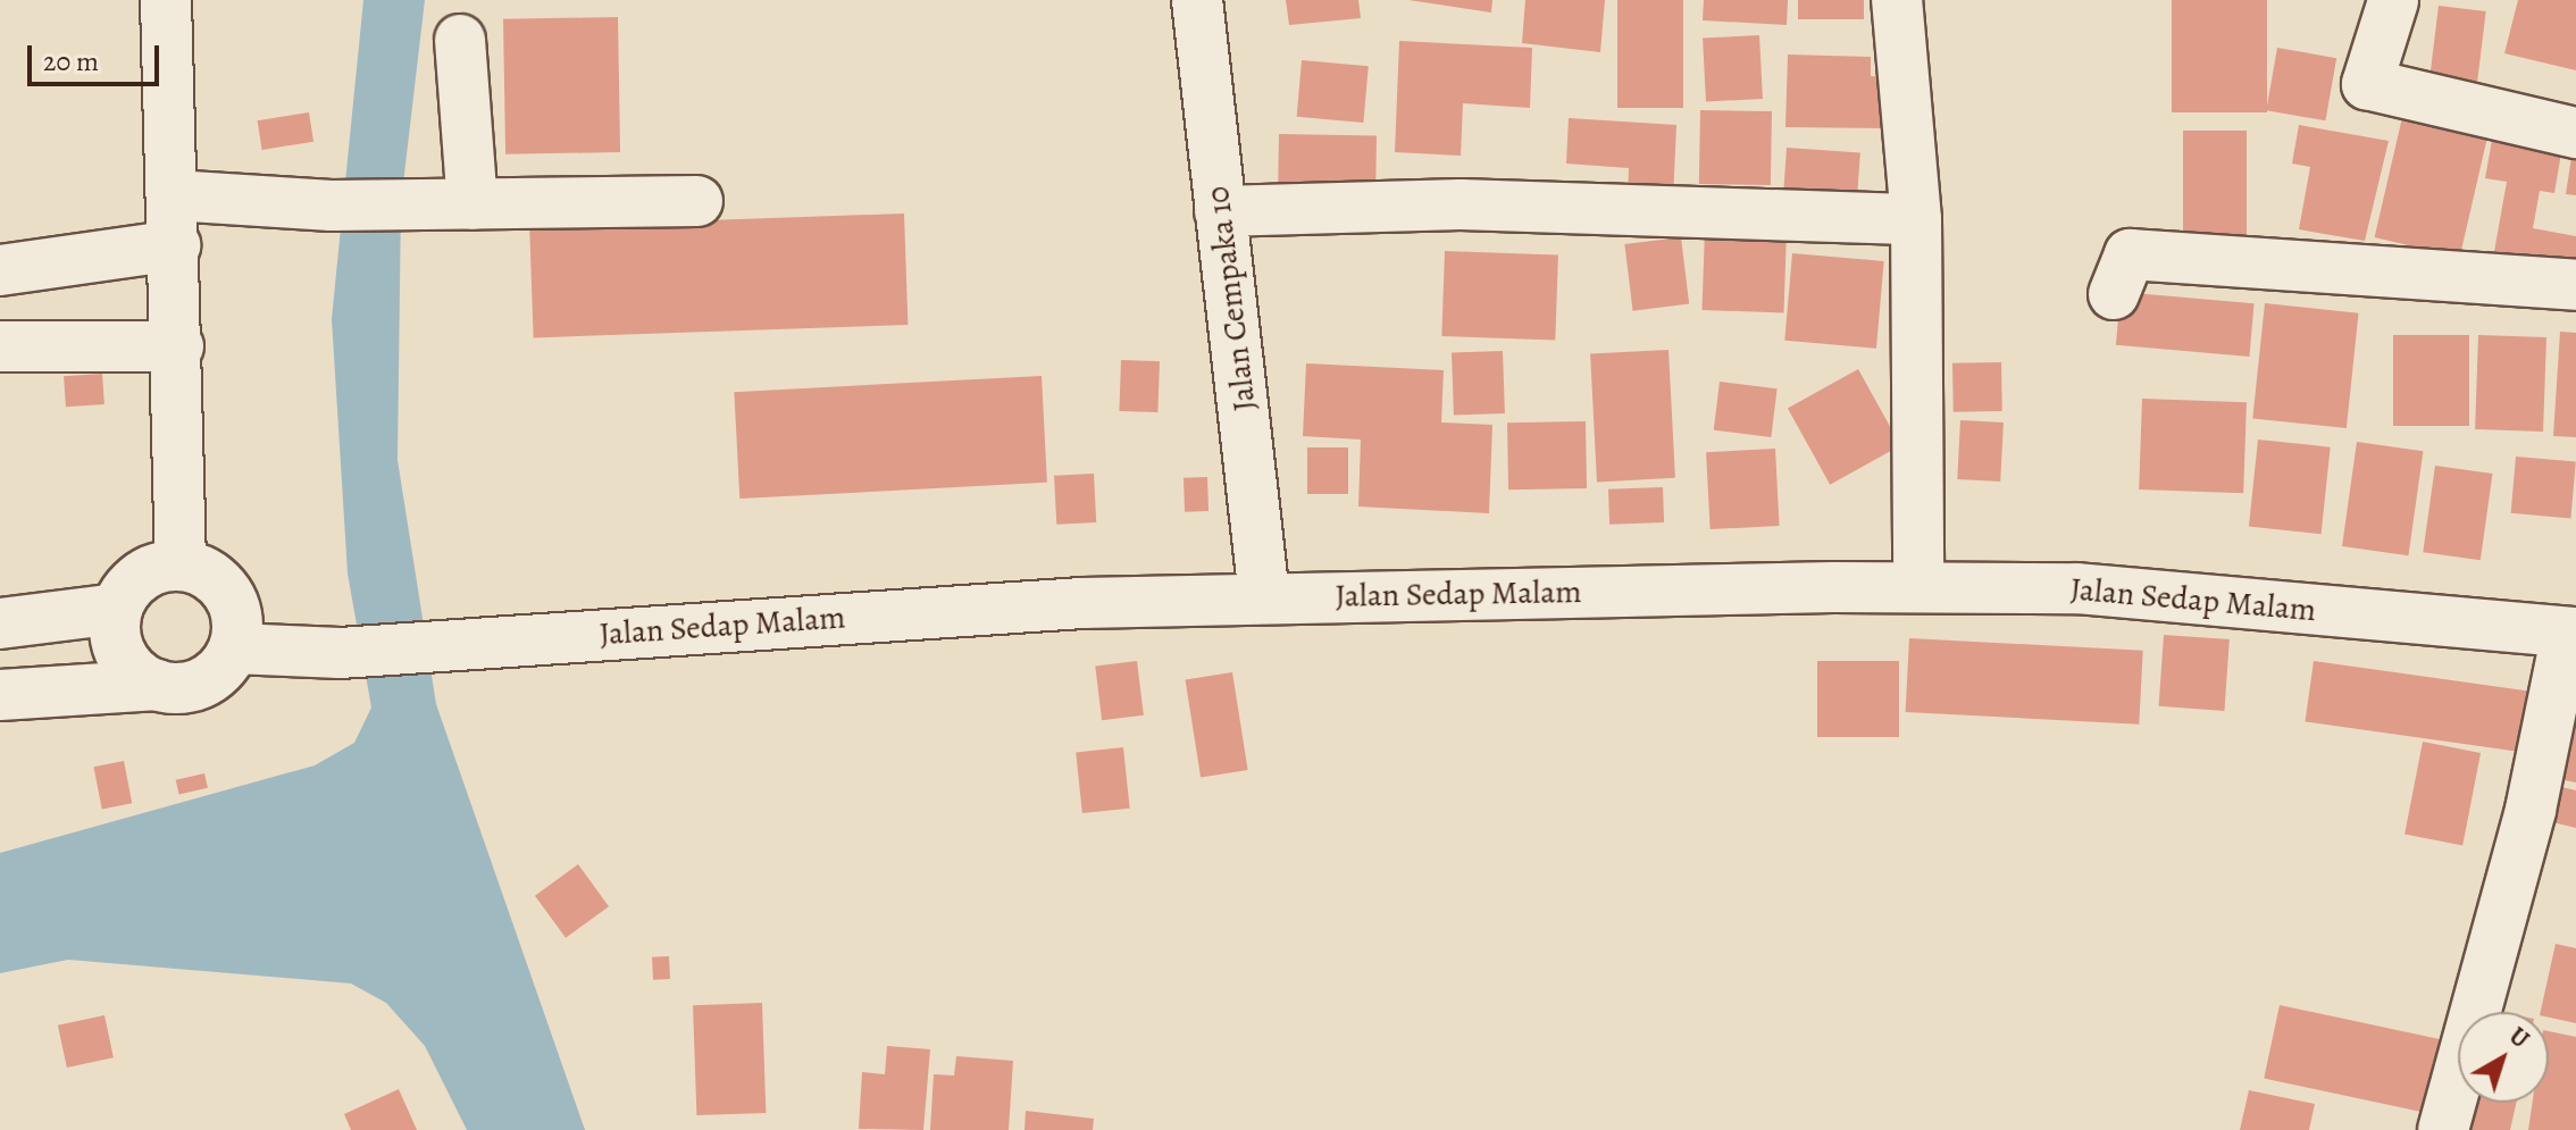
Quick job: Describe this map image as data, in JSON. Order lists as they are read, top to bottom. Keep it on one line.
{"streets":{"street":["Jalan Cempaka 10","Jalan Sedap Malam"]},"crossings":[["Jalan Cempaka 10","Jalan Sedap Malam"]],"scale_bar":"20 m","north":"top right"}
